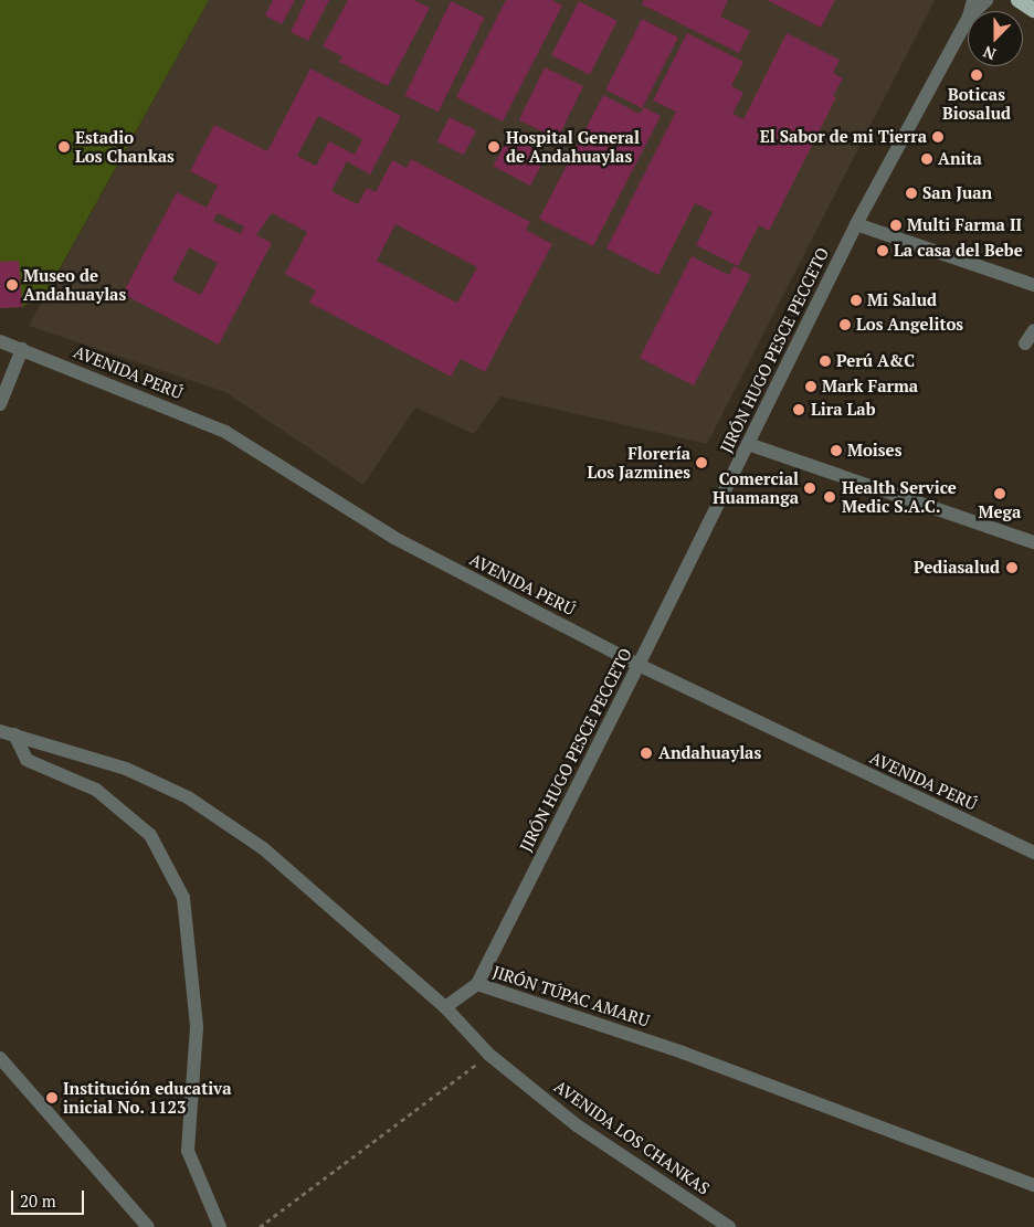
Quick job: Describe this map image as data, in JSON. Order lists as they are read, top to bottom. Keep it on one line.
{"streets":{"street":["JIRÓN HUGO PESCE PECCETO","AVENIDA PERÚ","JIRÓN TÚPAC AMARU","AVENIDA LOS CHANKAS"]},"crossings":[["JIRÓN HUGO PESCE PECCETO","AVENIDA PERÚ"],["JIRÓN HUGO PESCE PECCETO","JIRÓN TÚPAC AMARU"],["JIRÓN TÚPAC AMARU","AVENIDA LOS CHANKAS"]],"places":["Boticas Biosalud","El Sabor de mi Tierra","Estadio Los Chankas","Hospital General de Andahuaylas","Anita","San Juan","Multi Farma II","La casa del Bebe","Museo de Andahuaylas","Mi Salud","Los Angelitos","Perú A&C","Mark Farma","Lira Lab","Moises","Florería Los Jazmines","Comercial Huamanga","Mega","Health Service Medic S.A.C.","Pediasalud","Andahuaylas","Institución educativa inicial No. 1123"],"scale_bar":"20 m","north":"bottom"}
